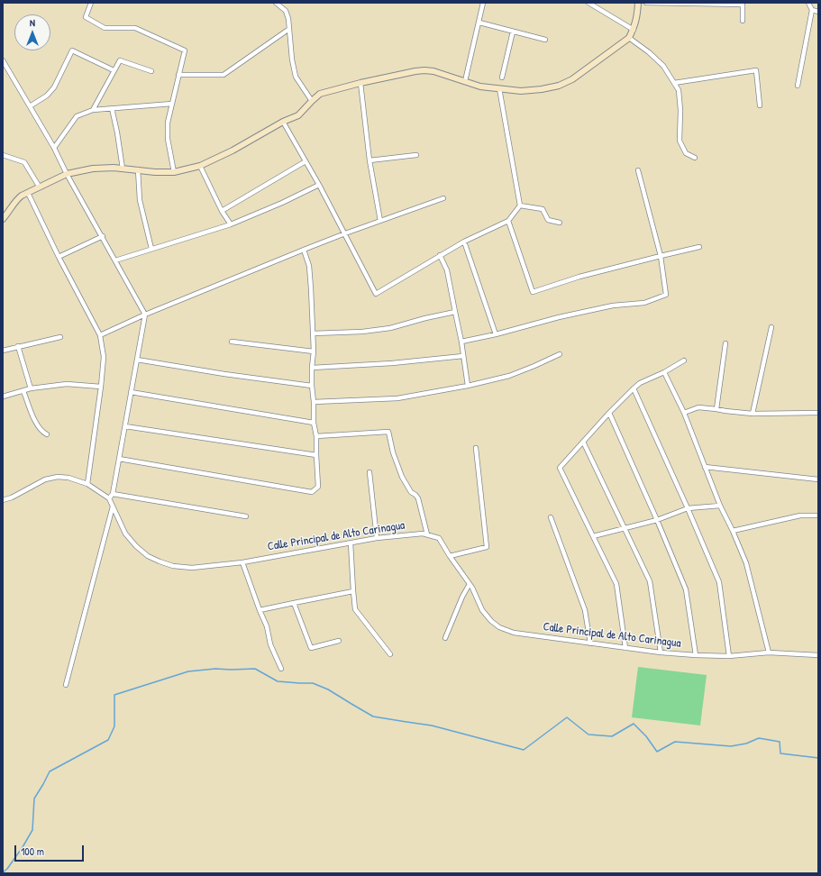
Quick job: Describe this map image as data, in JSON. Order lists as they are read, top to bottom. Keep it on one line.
{"streets":{"street":["Calle Principal de Alto Carinagua"]},"scale_bar":"100 m","north":"top"}
